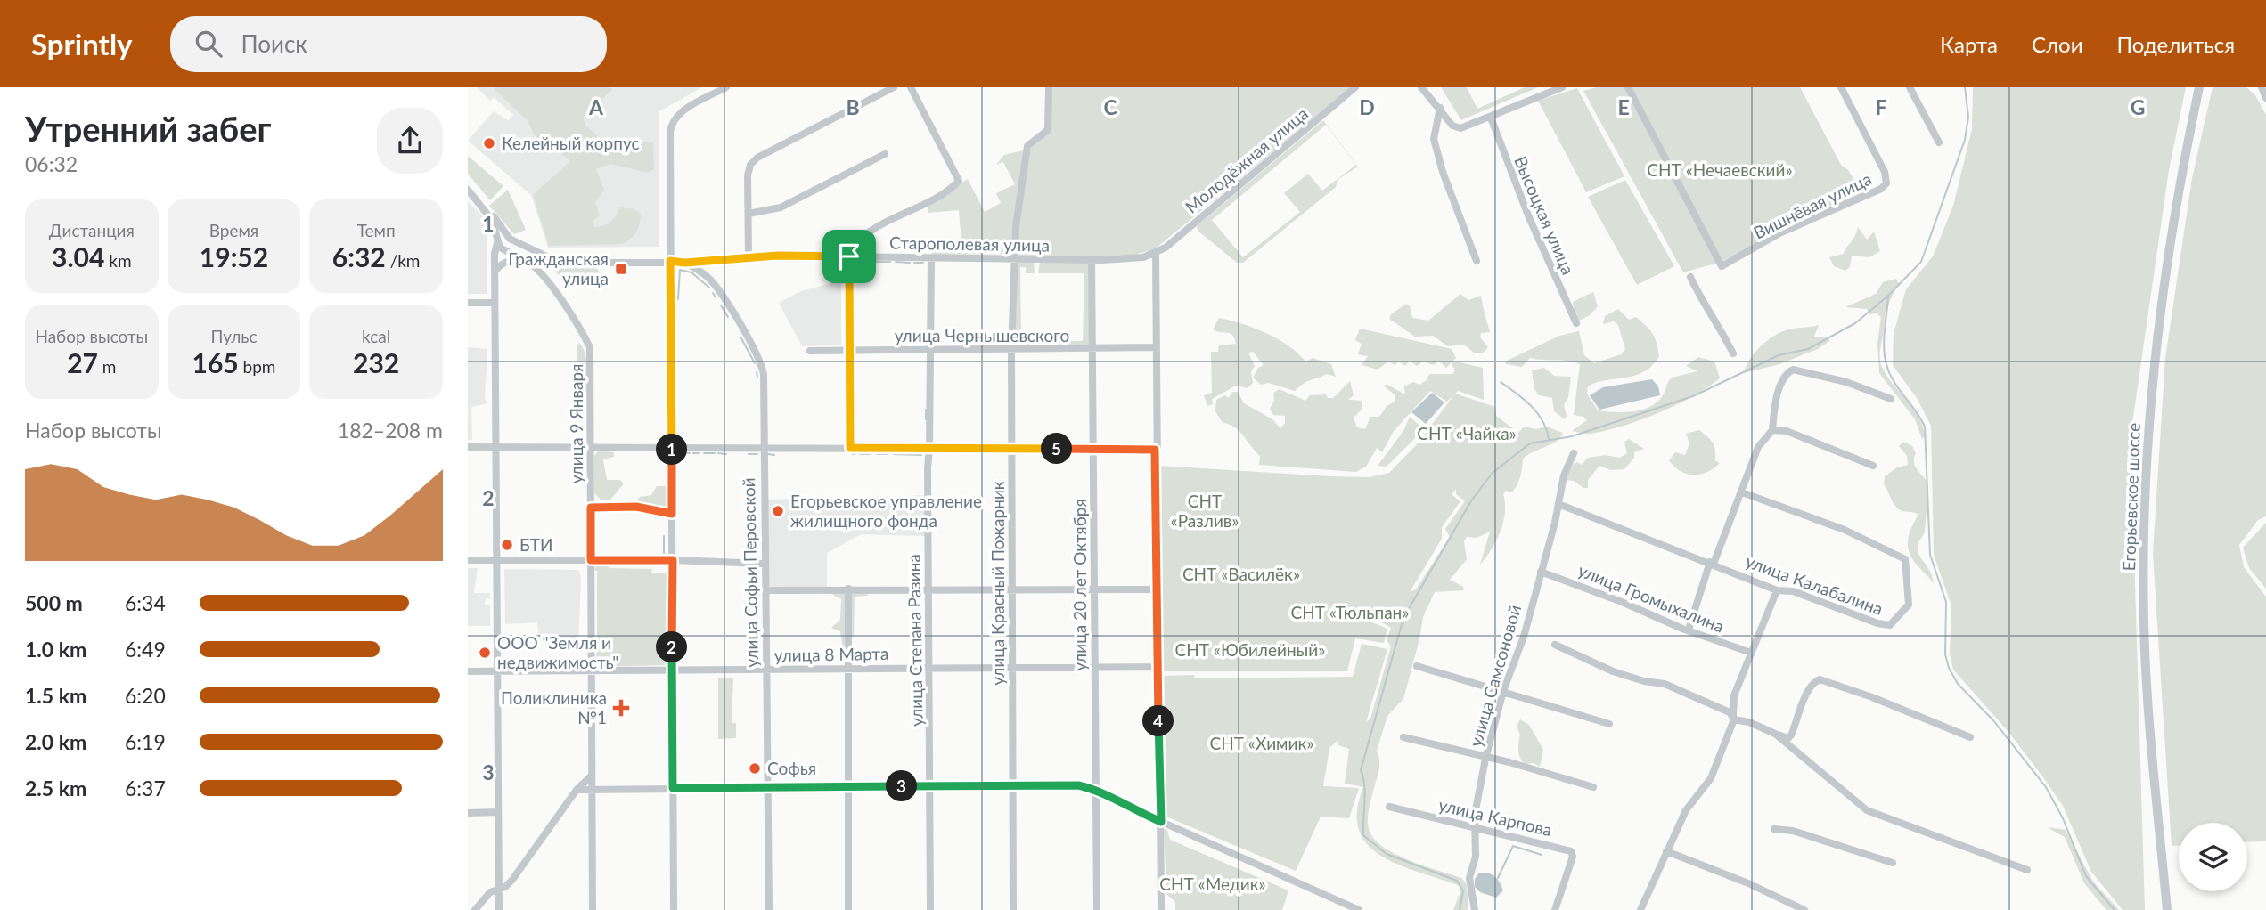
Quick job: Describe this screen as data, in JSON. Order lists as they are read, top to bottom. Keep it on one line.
{"streets":{"main road":["Егорьевское шоссе"],"street":["Молодёжная улица","Вишнёвая улица","Высоцкая улица","Старополевая улица","улица Чернышевского","улица 9 Января","улица Софьи Перовской","улица Красный Пожарник","улица 20 лет Октября","улица Калабалина","улица Громыхалина","улица Степана Разина","улица 8 Марта","улица Самсоновой","улица Карпова"]},"crossings":[["Молодёжная улица","Старополевая улица"],["Старополевая улица","улица 9 Января"],["Старополевая улица","улица Софьи Перовской"],["Старополевая улица","улица Красный Пожарник"],["Старополевая улица","улица 20 лет Октября"],["Старополевая улица","улица Степана Разина"],["улица Чернышевского","улица Красный Пожарник"],["улица Чернышевского","улица 20 лет Октября"],["улица Чернышевского","улица Степана Разина"],["улица 9 Января","улица 8 Марта"],["улица Софьи Перовской","улица 8 Марта"],["улица Красный Пожарник","улица 8 Марта"],["улица 20 лет Октября","улица 8 Марта"],["улица Калабалина","улица Самсоновой"],["улица Громыхалина","улица Самсоновой"],["улица Степана Разина","улица 8 Марта"],["улица Самсоновой","улица Карпова"]],"parks":["СНТ «Нечаевский»","СНТ «Чайка»","СНТ «Разлив»","СНТ «Василёк»","СНТ «Тюльпан»","СНТ «Юбилейный»","СНТ «Химик»","СНТ «Медик»"],"places":{"other":["Келейный корпус","Егорьевское управление жилищного фонда","БТИ","ООО \"Земля и недвижимость\"","Софья"],"transit":["Гражданская улица"],"health":["Поликлиника №1"]},"page":{"header":"Sprintly","search":"Поиск","nav":["Карта","Слои","Поделиться"],"heading":["Утренний забег","06:32"],"stats":[["Дистанция","3.04 km"],["Время","19:52"],["Темп","6:32 /km"],["Набор высоты","27 m"],["Пульс","165 bpm"],["kcal","232"]],"chart":["Набор высоты","182–208 m"],"pins":["5","1","2","4","3"],"list":[{"name":"500 m","note":"6:34"},{"name":"1.0 km","note":"6:49"},{"name":"1.5 km","note":"6:20"},{"name":"2.0 km","note":"6:19"},{"name":"2.5 km","note":"6:37"}]},"grid":{"columns":["A","B","C","D","E","F","G"],"rows":["1","2","3"]}}
